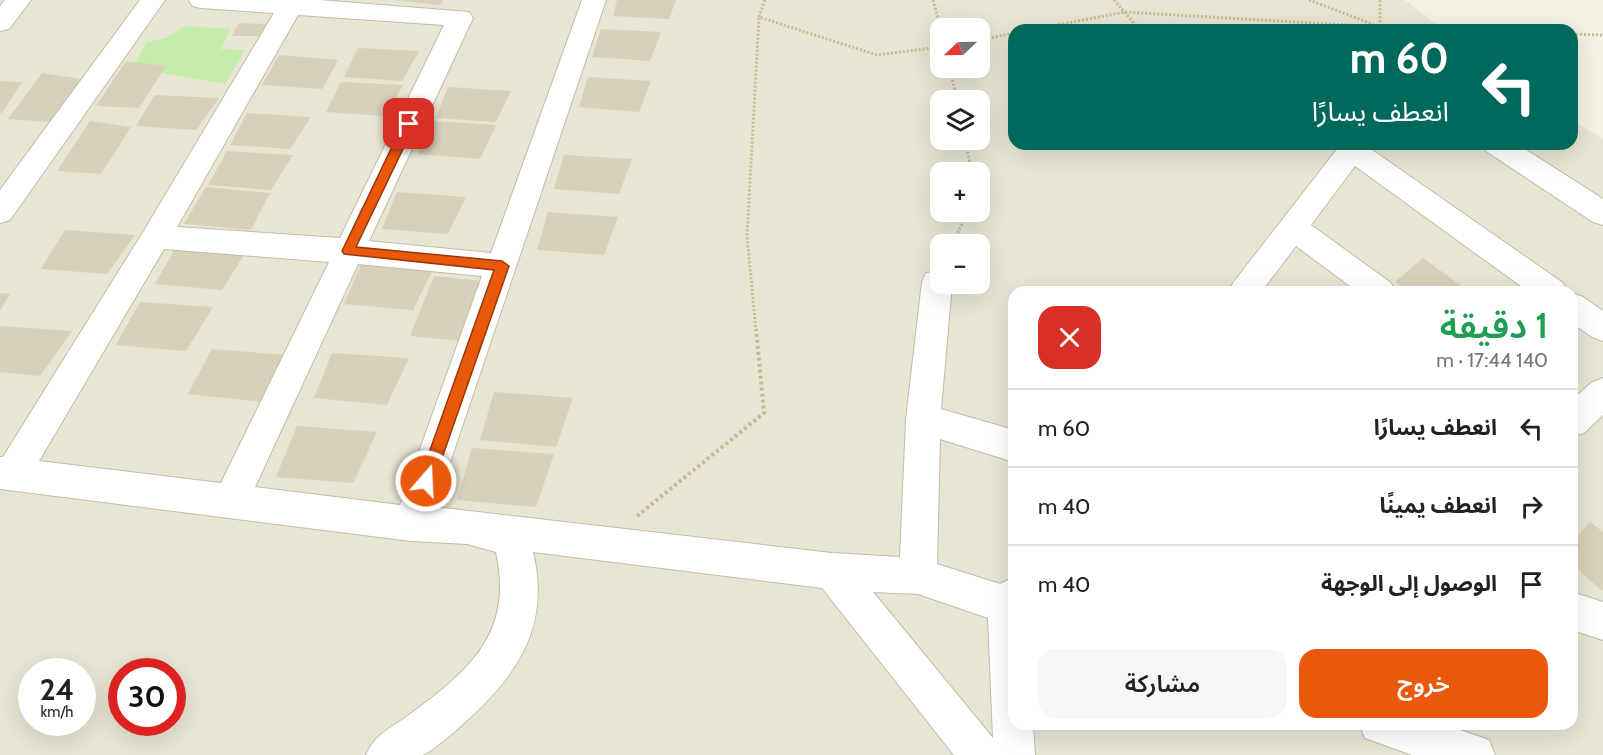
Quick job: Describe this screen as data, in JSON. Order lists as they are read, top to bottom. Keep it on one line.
{"north":"left","page":{"map_buttons":["+","−"],"turn":["60 m","انعطف يسارًا"],"heading":["1 دقيقة","140 m · 17:44"],"list":[{"name":"انعطف يسارًا","value":"60 m"},{"name":"انعطف يمينًا","value":"40 m"},{"name":"الوصول إلى الوجهة","value":"40 m"}],"buttons":["خروج","مشاركة"],"speed":"24 km/h","limit":"30"}}
